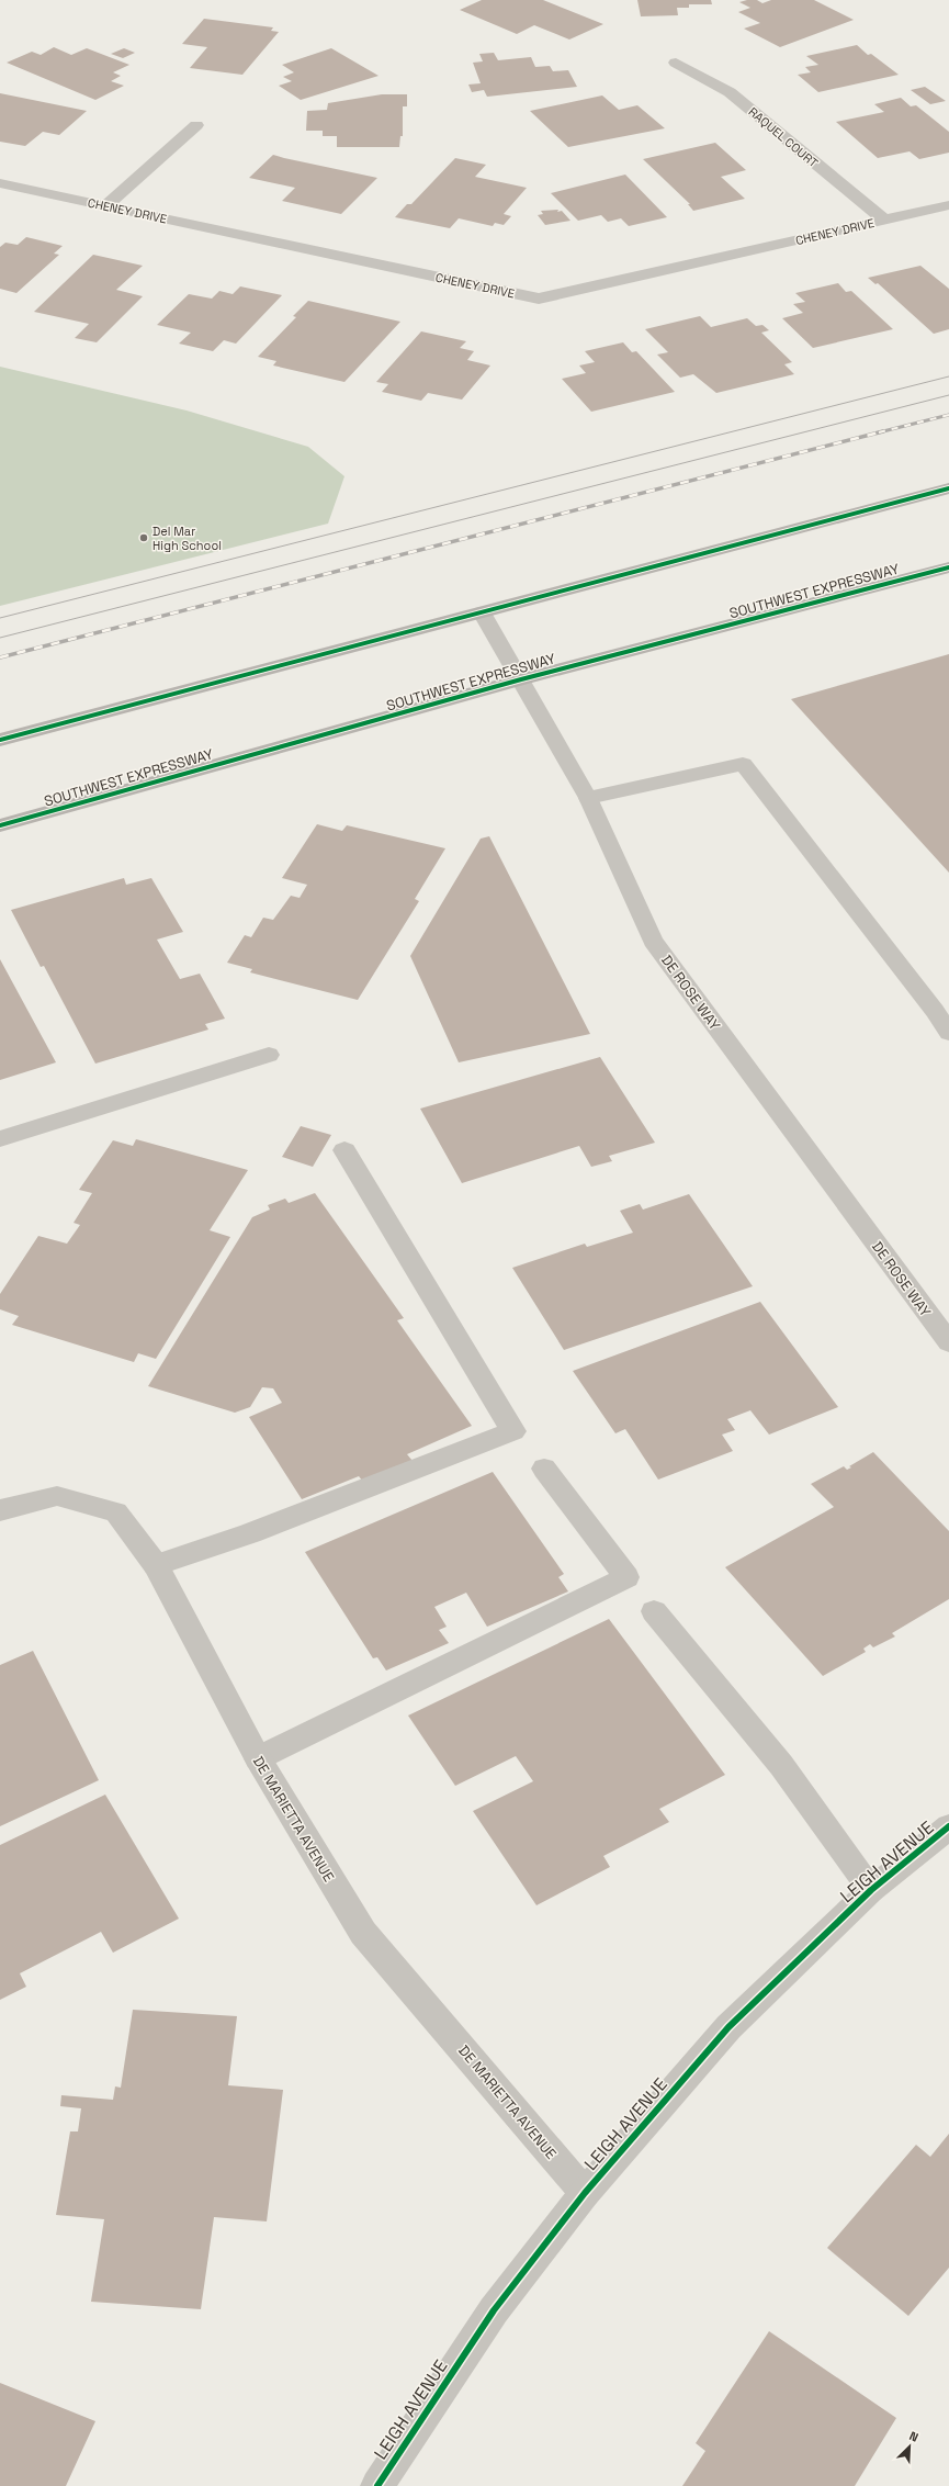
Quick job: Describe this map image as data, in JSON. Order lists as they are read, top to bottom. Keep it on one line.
{"streets":{"main road":["SOUTHWEST EXPRESSWAY"],"street":["RAQUEL COURT","CHENEY DRIVE","DE ROSE WAY","DE MARIETTA AVENUE","LEIGH AVENUE"]},"crossings":[["RAQUEL COURT","CHENEY DRIVE"],["SOUTHWEST EXPRESSWAY","DE ROSE WAY"],["DE MARIETTA AVENUE","LEIGH AVENUE"]],"places":["Del Mar High School"],"north":"top right"}
